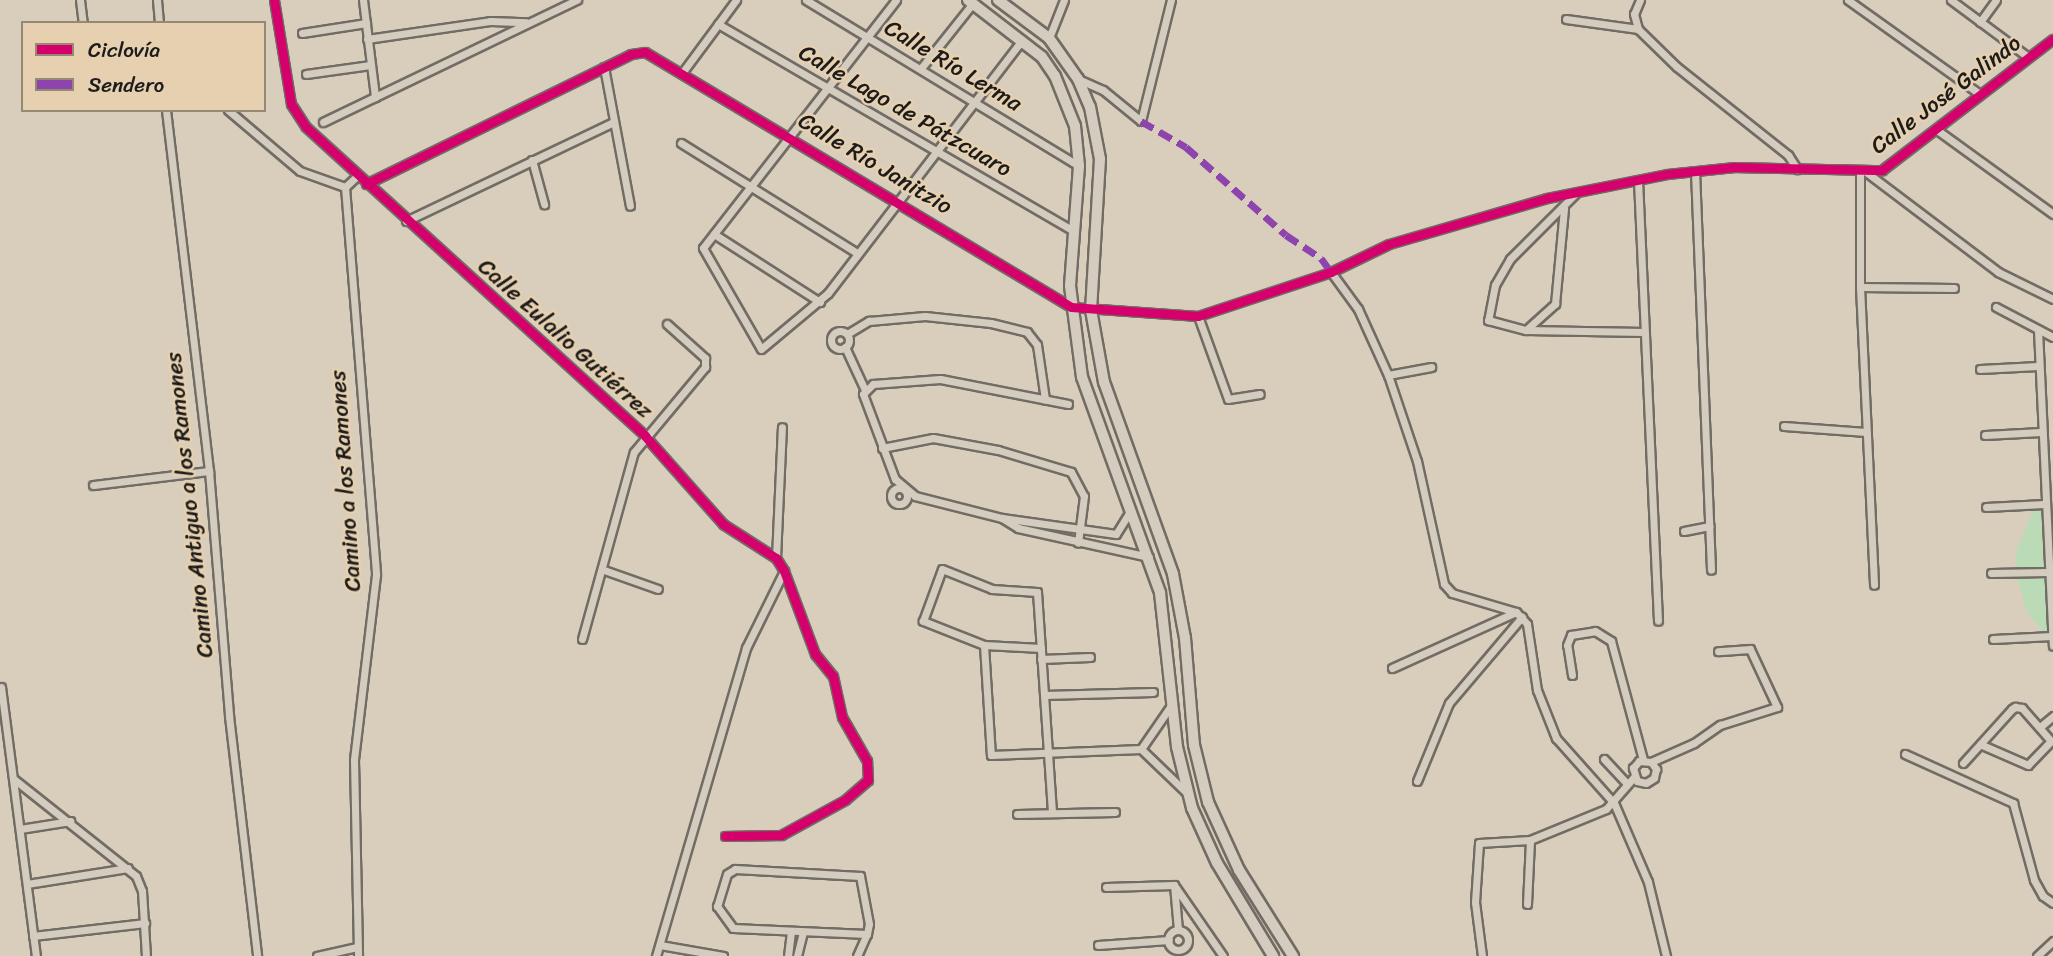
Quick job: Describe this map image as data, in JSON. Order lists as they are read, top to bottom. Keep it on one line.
{"streets":{"street":["Calle Río Lerma","Calle José Galindo","Calle Lago de Pátzcuaro","Calle Río Janitzio","Calle Eulalio Gutiérrez","Camino a los Ramones","Camino Antiguo a los Ramones"]},"legend":["Ciclovía","Sendero"]}
